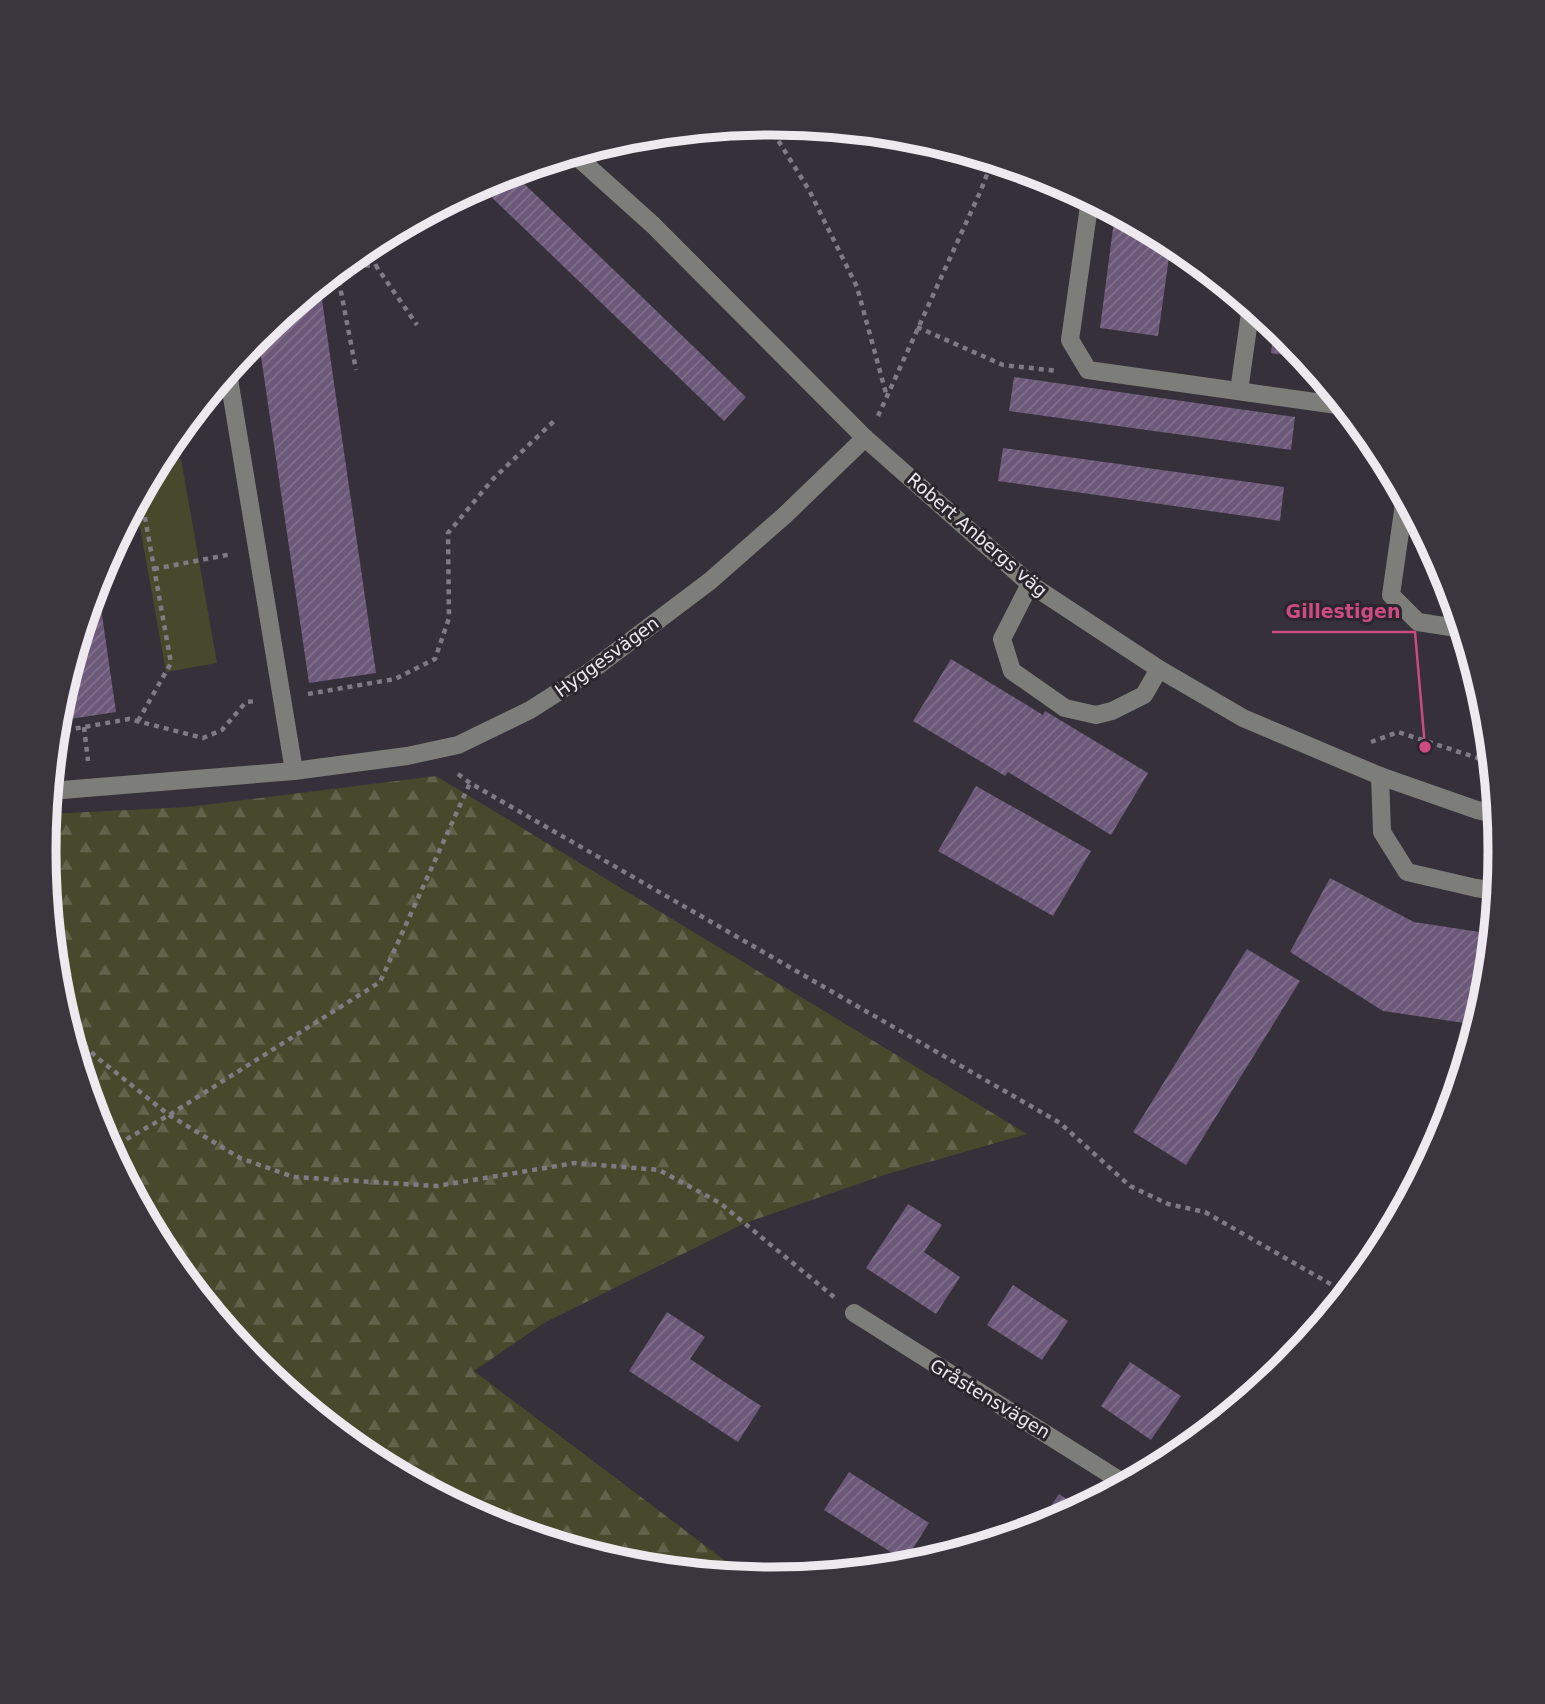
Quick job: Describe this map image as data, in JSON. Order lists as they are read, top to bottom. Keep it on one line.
{"streets":{"street":["Robert Anbergs väg","Hyggesvägen","Gråstensvägen"]},"crossings":[["Robert Anbergs väg","Hyggesvägen"]],"places":["Gillestigen"]}
